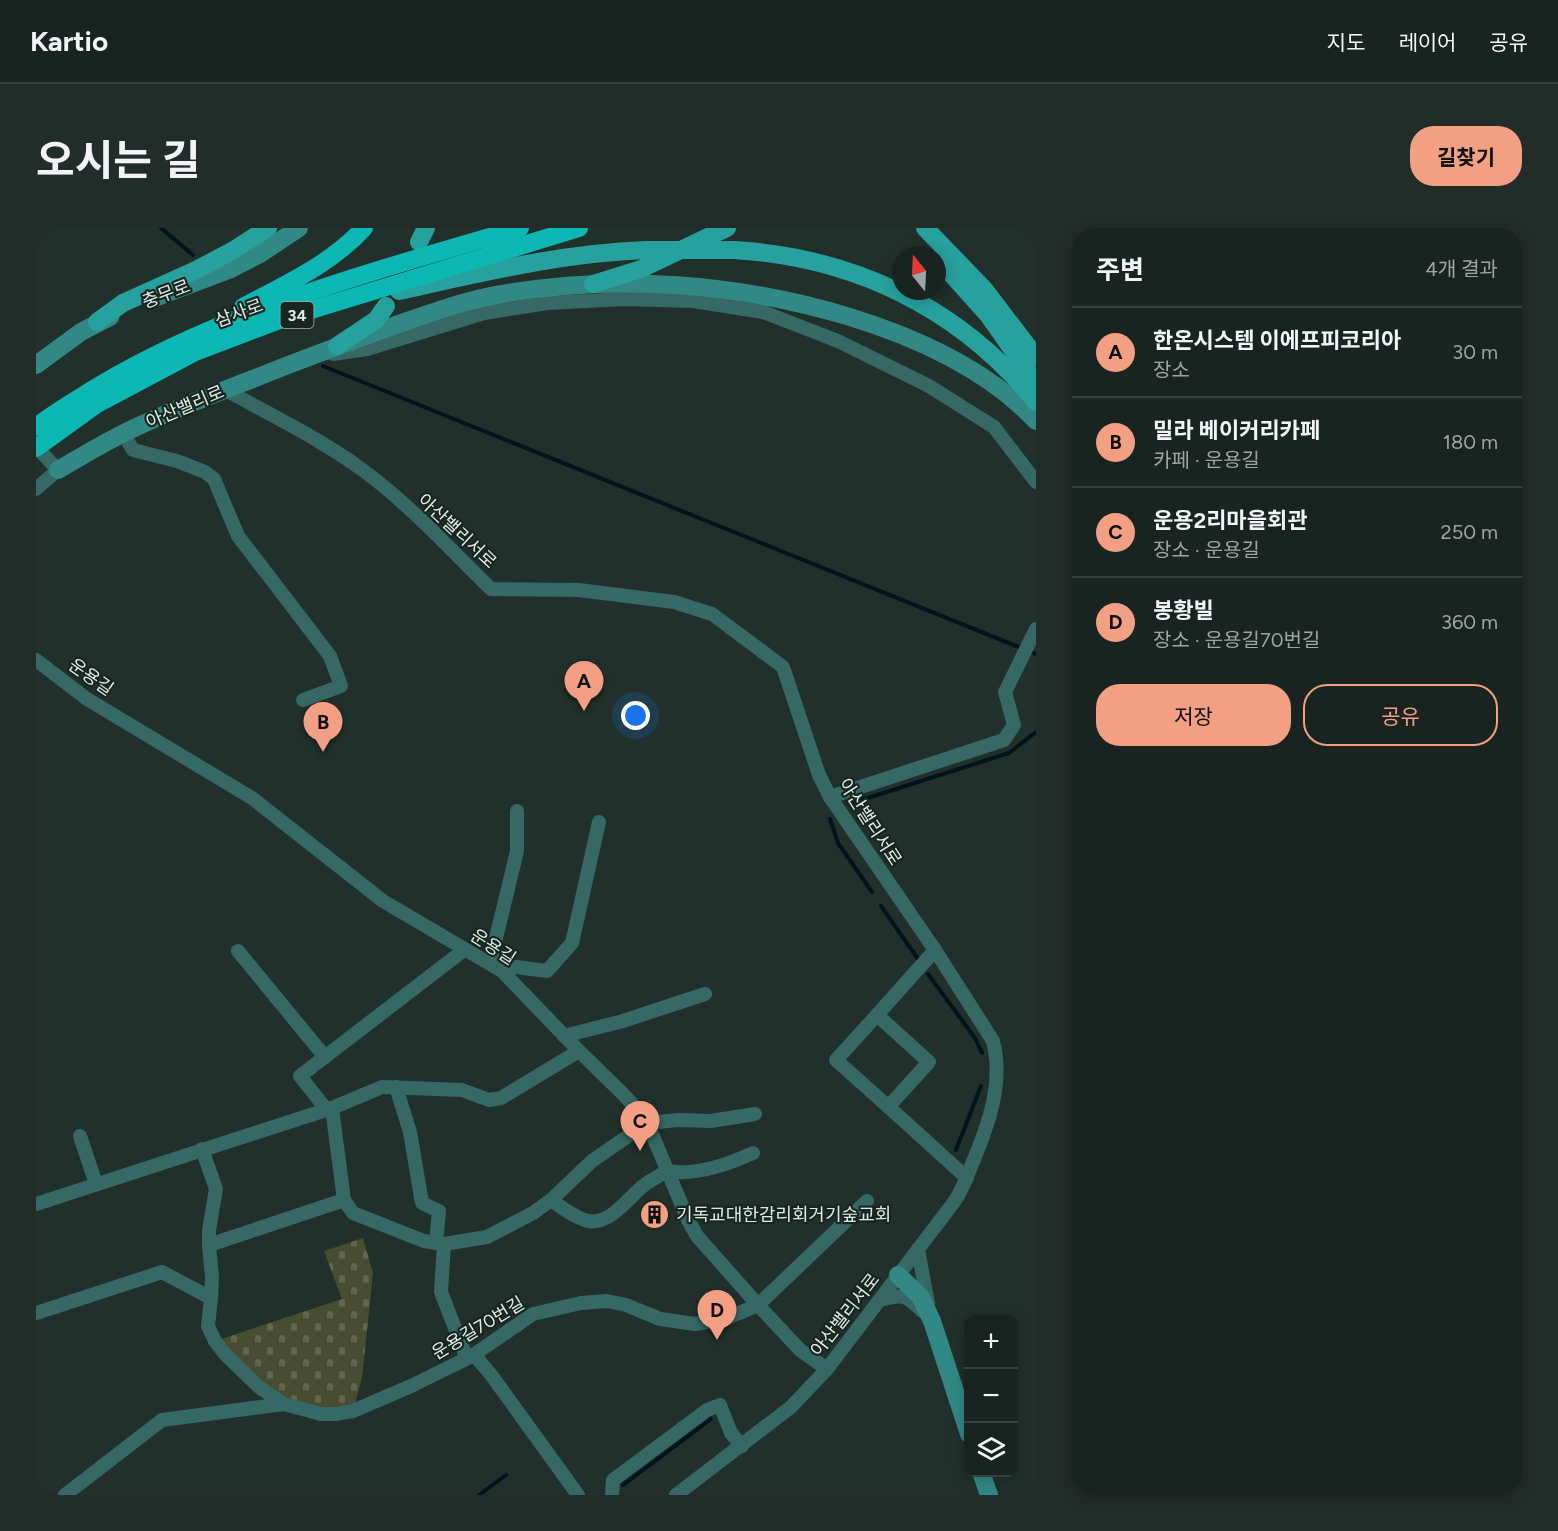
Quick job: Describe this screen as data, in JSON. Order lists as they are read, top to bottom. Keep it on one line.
{"streets":{"highway":["삼사로","34"],"street":["충무로","아산밸리로","아산밸리서로","운용길","운용길70번길"]},"crossings":[["아산밸리로","아산밸리서로"],["아산밸리서로","운용길"],["운용길","운용길70번길"]],"places":{"building":["기독교대한감리회거기숲교회"]},"north":"top","page":{"header":"Kartio","nav":["지도","레이어","공유"],"title":"오시는 길","buttons":["길찾기",["저장","공유"]],"heading":["주변","4개 결과"],"list":[{"mark":"A","name":"한온시스템 이에프피코리아","note":"장소","value":"30 m"},{"mark":"B","name":"밀라 베이커리카페","note":"카페 · 운용길","value":"180 m"},{"mark":"C","name":"운용2리마을회관","note":"장소 · 운용길","value":"250 m"},{"mark":"D","name":"봉황빌","note":"장소 · 운용길70번길","value":"360 m"}],"pins":["A","B","C","D"],"map_buttons":["+","−"]}}
